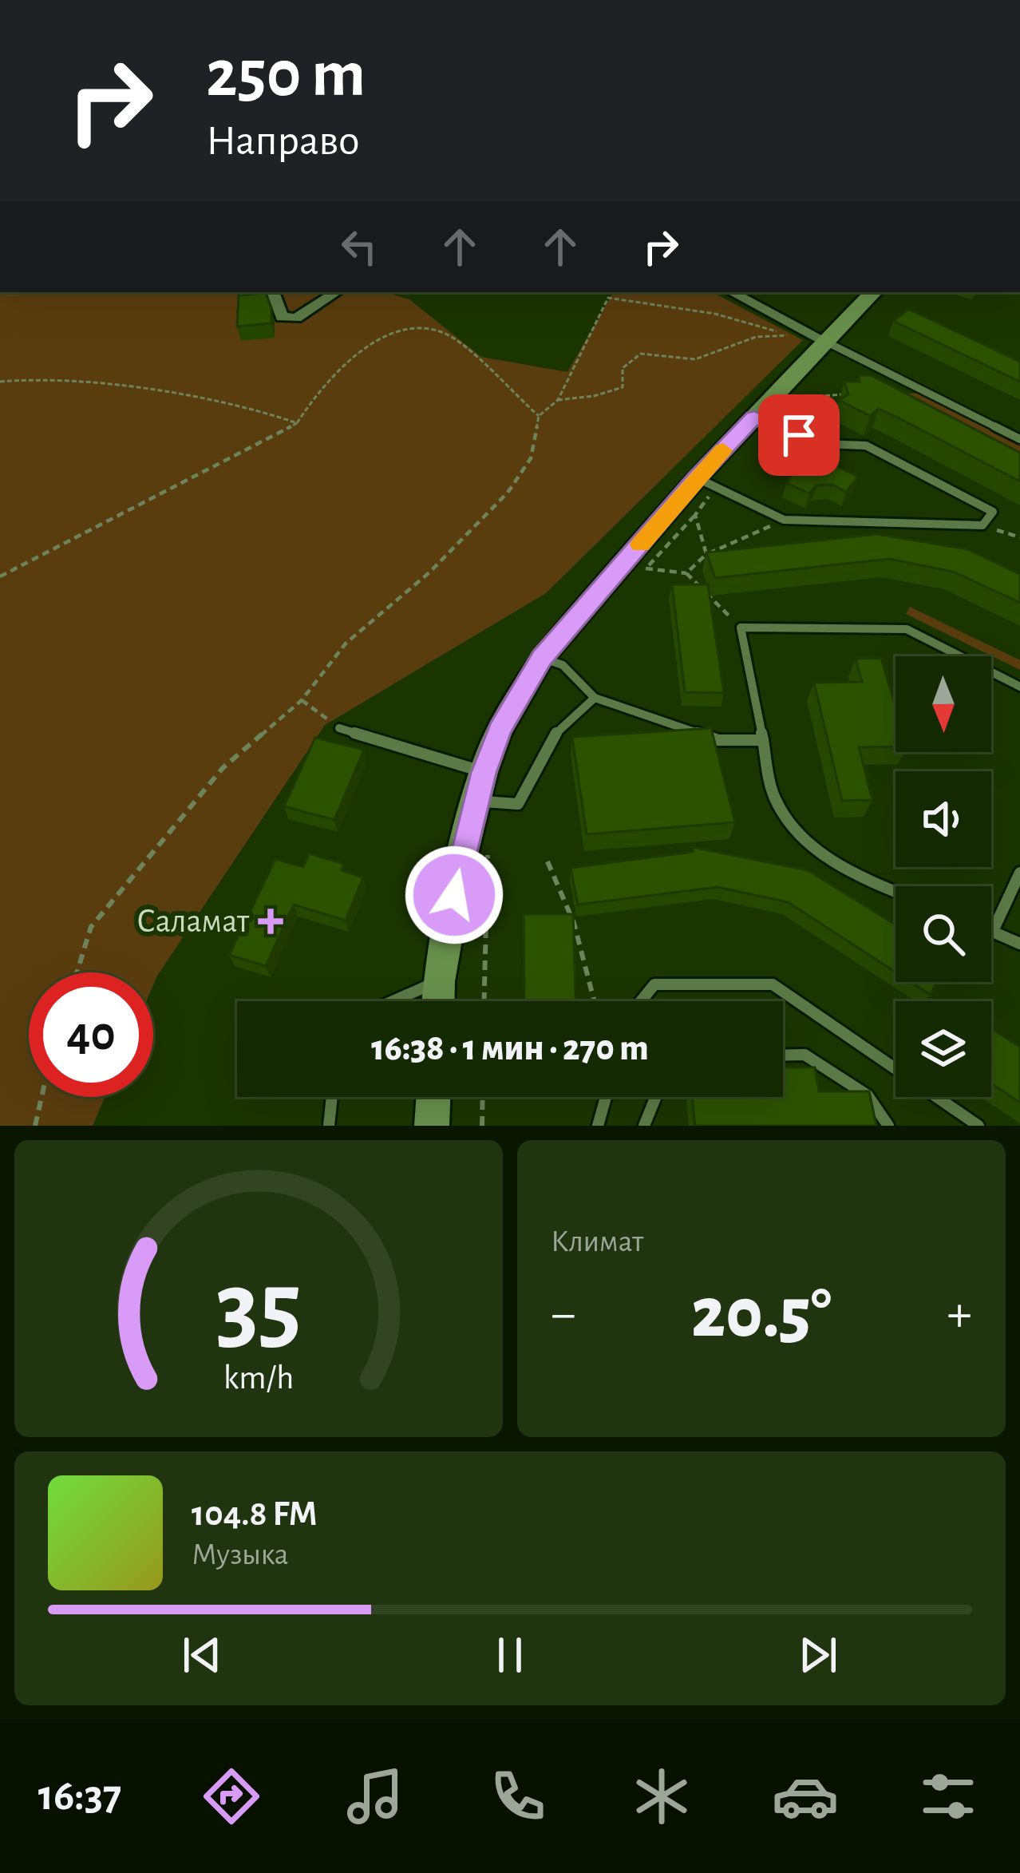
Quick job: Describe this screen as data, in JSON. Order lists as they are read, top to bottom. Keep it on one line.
{"places":{"health":["Саламат"]},"north":"bottom","page":{"turn":["250 m","Направо"],"limit":"40","trip":"16:38 · 1 мин · 270 m","tile":"Климат","heat":["−","20.5°","+"],"song":["104.8 FM","Музыка"],"tabs":"16:37","gauge":["35","km/h"]}}
